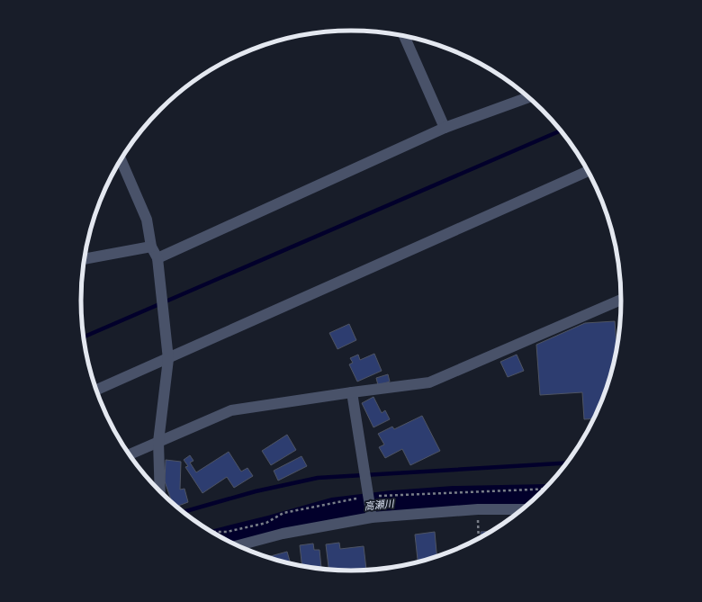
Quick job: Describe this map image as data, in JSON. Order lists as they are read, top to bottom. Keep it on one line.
{"water":["高瀬川"]}
